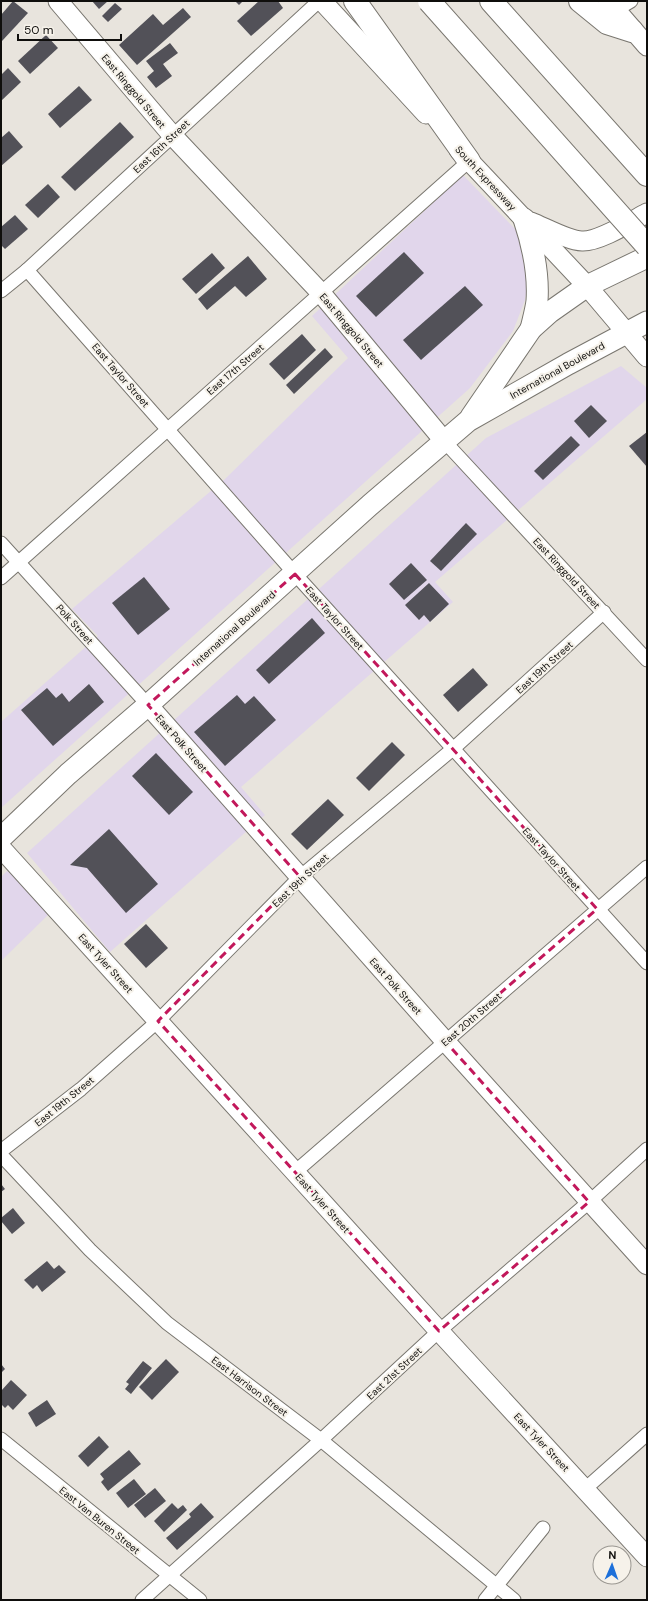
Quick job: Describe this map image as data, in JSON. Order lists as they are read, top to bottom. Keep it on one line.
{"streets":{"main road":["International Boulevard"],"street":["East Ringgold Street","East 16th Street","South Expressway","East 17th Street","East Taylor Street","Polk Street","East 19th Street","East Polk Street","East Tyler Street","East 20th Street","East 21st Street","East Harrison Street","East Van Buren Street"]},"crossings":[["East Ringgold Street","East 16th Street"],["East Ringgold Street","East 17th Street"],["East Ringgold Street","International Boulevard"],["East Ringgold Street","East 19th Street"],["East 16th Street","South Expressway"],["East 16th Street","East Taylor Street"],["South Expressway","East 17th Street"],["South Expressway","International Boulevard"],["East 17th Street","East Taylor Street"],["East 17th Street","Polk Street"],["International Boulevard","East Taylor Street"],["International Boulevard","Polk Street"],["International Boulevard","East Polk Street"],["East Taylor Street","East 19th Street"],["East Taylor Street","East 20th Street"],["Polk Street","East Polk Street"],["East 19th Street","East Polk Street"],["East 19th Street","East Tyler Street"],["East Polk Street","East 20th Street"],["East Polk Street","East 21st Street"],["East Tyler Street","East 20th Street"],["East Tyler Street","East 21st Street"],["East 21st Street","East Harrison Street"],["East 21st Street","East Van Buren Street"]],"scale_bar":"50 m","north":"top"}
